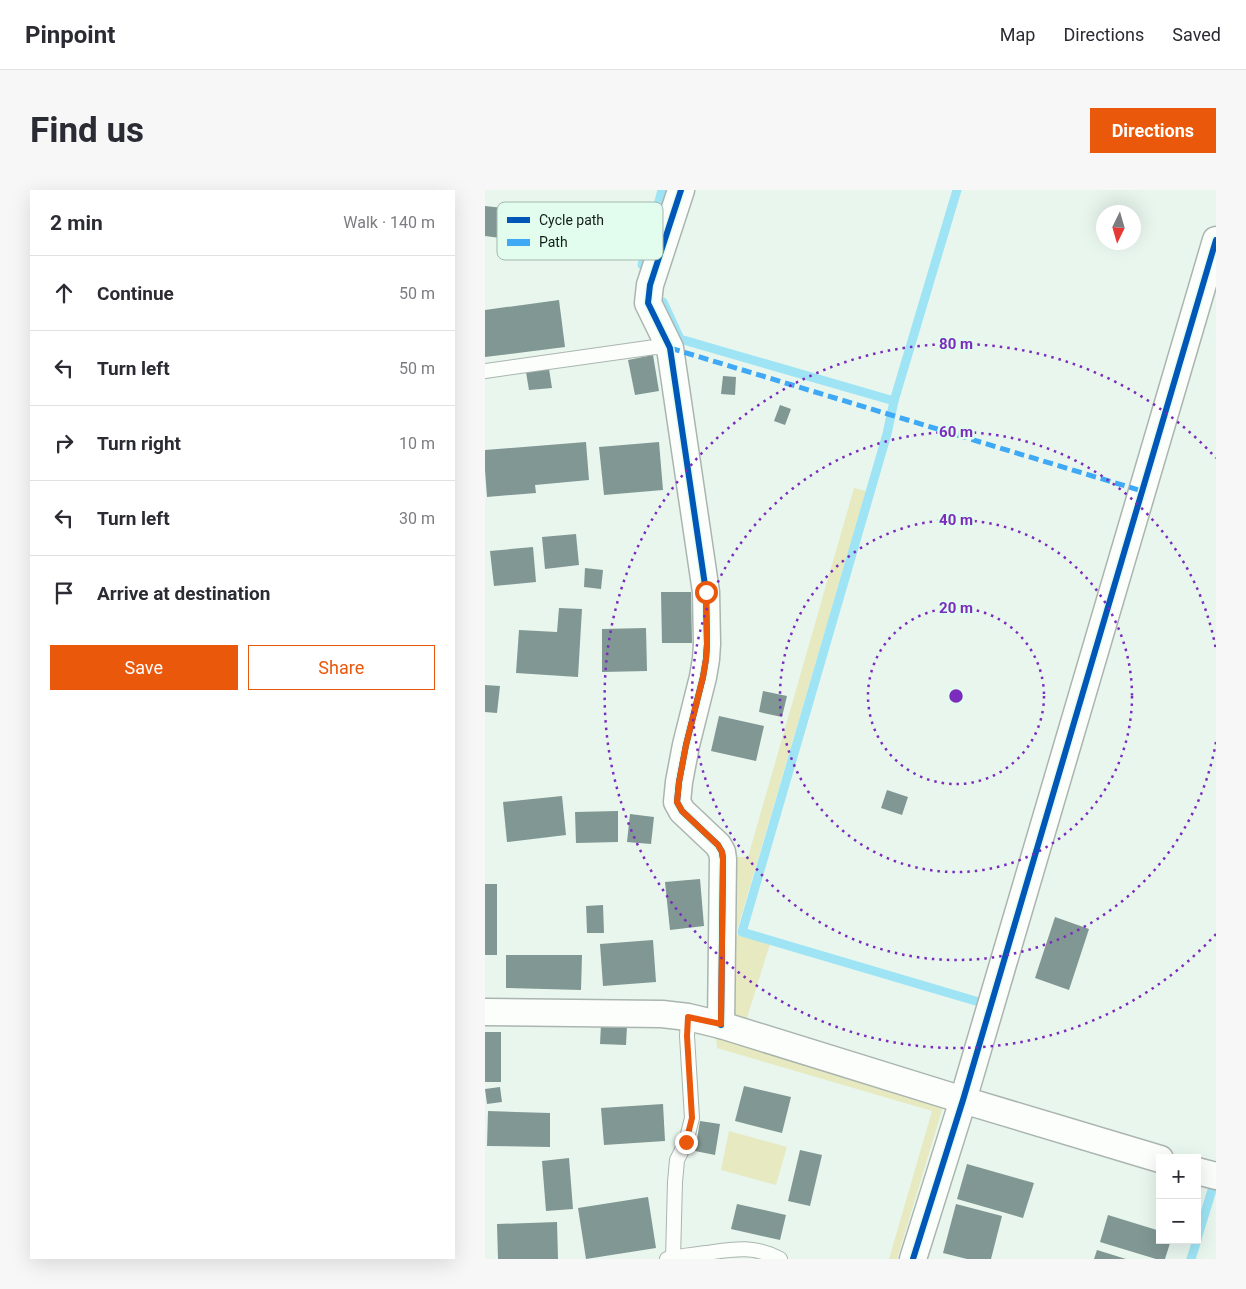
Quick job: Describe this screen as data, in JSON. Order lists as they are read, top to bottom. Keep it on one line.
{"legend":["Cycle path","Path"],"north":"bottom","page":{"header":"Pinpoint","nav":["Map","Directions","Saved"],"buttons":["Directions",["Save","Share"]],"title":"Find us","heading":["2 min","Walk · 140 m"],"list":[["Continue","50 m"],["Turn left","50 m"],["Turn right","10 m"],["Turn left","30 m"],"Arrive at destination"],"map_buttons":["+","−"]},"rings":["80 m","60 m","40 m","20 m"]}
